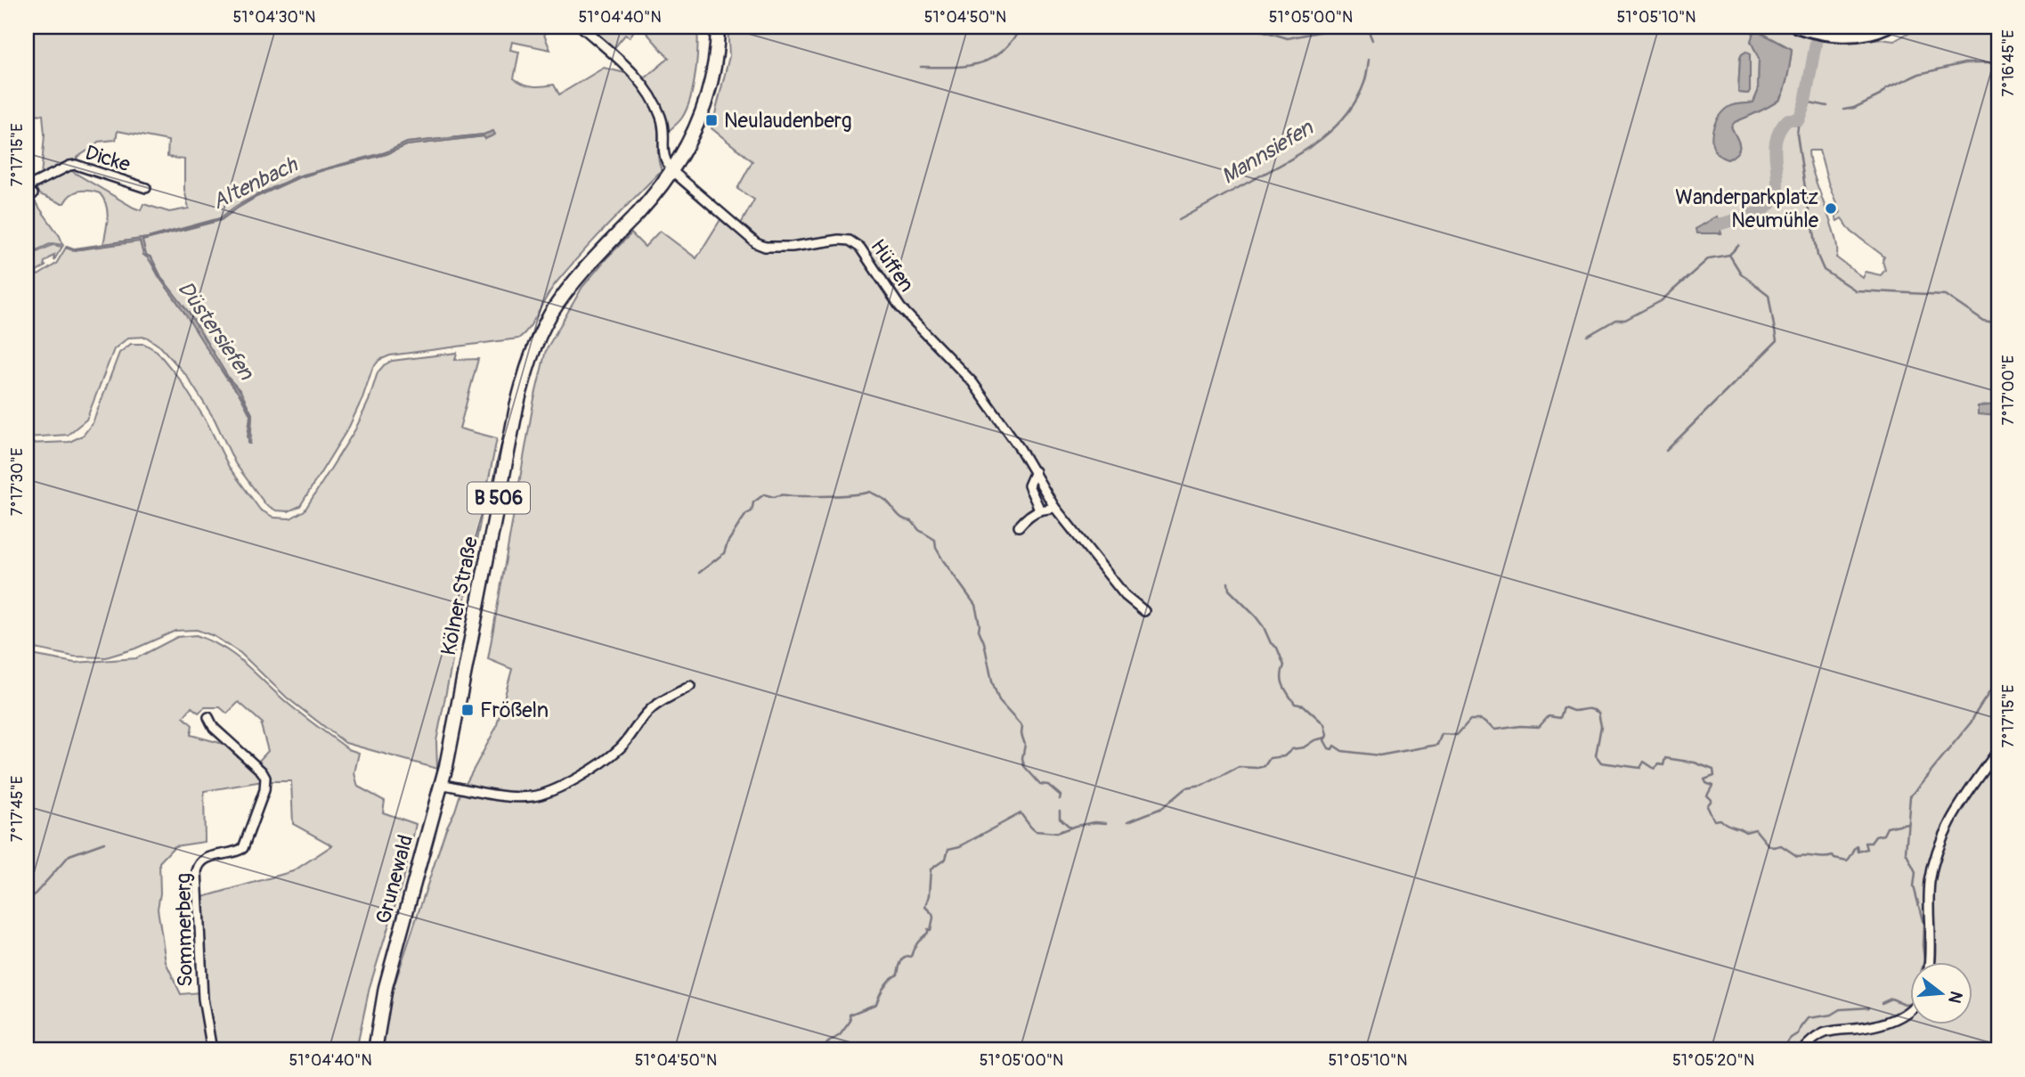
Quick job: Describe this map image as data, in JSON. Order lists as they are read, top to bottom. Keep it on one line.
{"streets":{"main road":["B 506","Kölner Straße","Grunewald"],"street":["Dicke","Hüffen","Sommerberg"]},"crossings":[["Hüffen","B 506"],["Hüffen","Kölner Straße"],["B 506","Kölner Straße"],["Kölner Straße","Grunewald"]],"water":["Mannsiefen","Altenbach","Düstersiefen"],"places":{"transit":["Neulaudenberg","Frößeln"],"other":["Wanderparkplatz Neumühle"]},"north":"right","coordinates":["51°04'30\"N","51°04'40\"N","51°04'50\"N","51°05'00\"N","51°05'10\"N","7°16'45\"E","7°17'15\"E","7°17'00\"E","7°17'30\"E","7°17'45\"E","51°05'20\"N"]}
